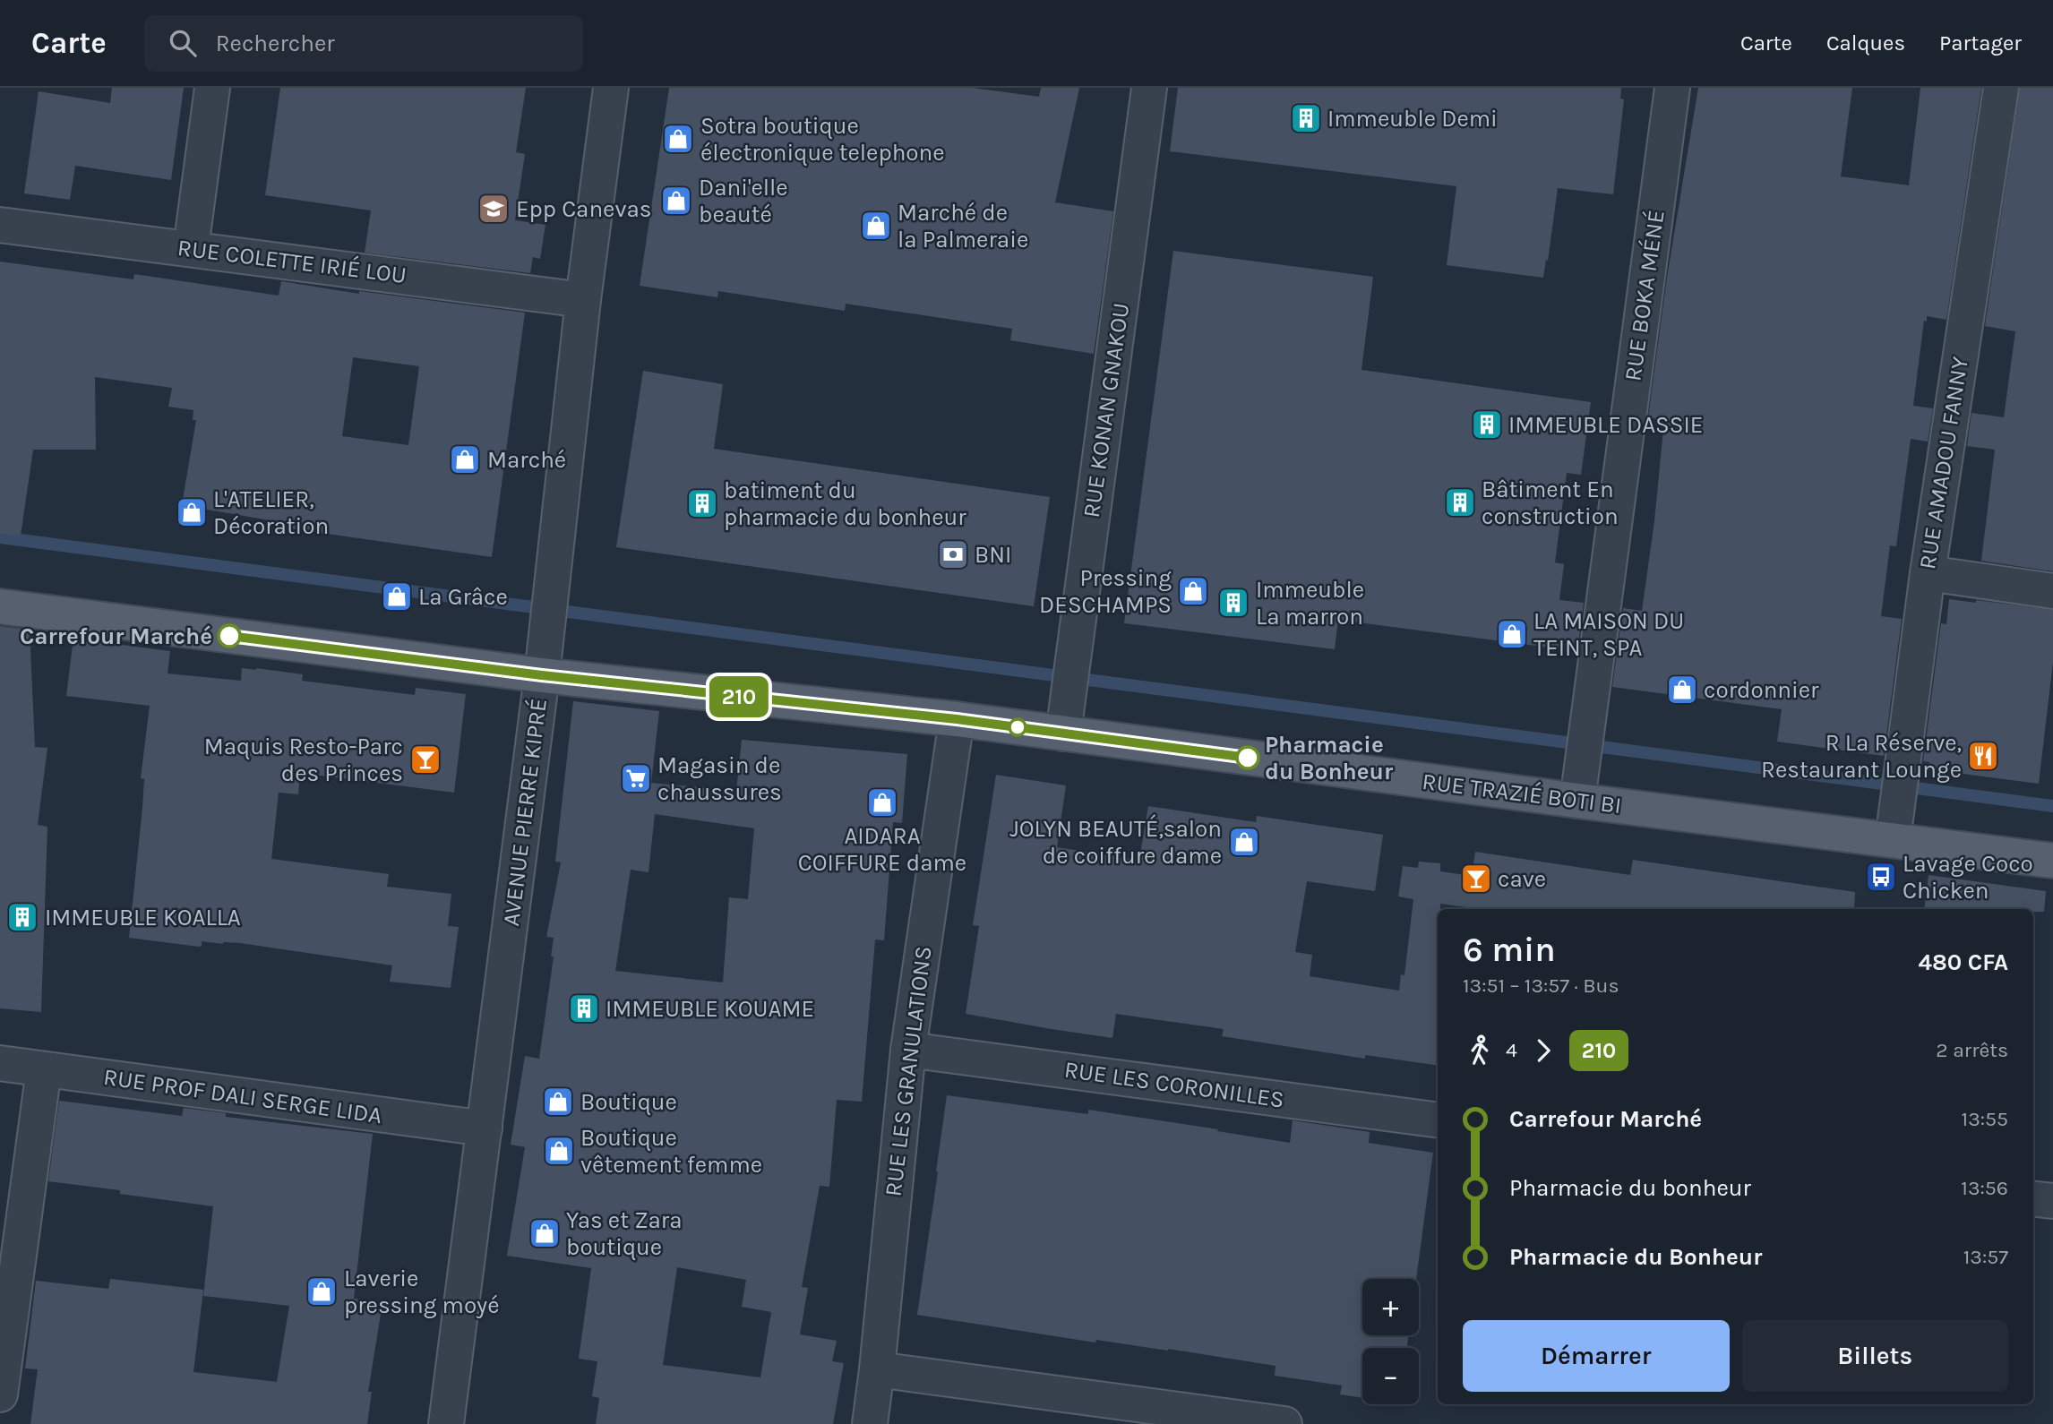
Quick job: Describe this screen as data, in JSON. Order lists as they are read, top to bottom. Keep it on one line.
{"streets":{"main road":["RUE TRAZIÉ BOTI BI"],"street":["RUE COLETTE IRIÉ LOU","RUE BOKA MÉNÉ","RUE KONAN GNAKOU","RUE AMADOU FANNY","AVENUE PIERRE KIPRÉ","RUE LES GRANULATIONS","RUE LES CORONILLES","RUE PROF DALI SERGE LIDA"]},"crossings":[["RUE COLETTE IRIÉ LOU","AVENUE PIERRE KIPRÉ"],["RUE BOKA MÉNÉ","RUE TRAZIÉ BOTI BI"],["RUE KONAN GNAKOU","RUE TRAZIÉ BOTI BI"],["RUE AMADOU FANNY","RUE TRAZIÉ BOTI BI"],["RUE TRAZIÉ BOTI BI","AVENUE PIERRE KIPRÉ"],["RUE TRAZIÉ BOTI BI","RUE LES GRANULATIONS"],["AVENUE PIERRE KIPRÉ","RUE PROF DALI SERGE LIDA"],["RUE LES GRANULATIONS","RUE LES CORONILLES"]],"places":{"building":["Immeuble Demi","IMMEUBLE DASSIE","Bâtiment En construction","batiment du pharmacie du bonheur","Immeuble La marron","IMMEUBLE KOALLA","IMMEUBLE KOUAME"],"shop":["Sotra boutique électronique telephone","Dani'elle beauté","Marché de la Palmeraie","Marché","L'ATELIER, Décoration","Pressing DESCHAMPS","La Grâce","LA MAISON DU TEINT, SPA","cordonnier","AIDARA COIFFURE dame","JOLYN BEAUTÉ,salon de coiffure dame","Boutique","Boutique vêtement femme","Yas et Zara boutique","Laverie pressing moyé"],"school or university":["Epp Canevas"],"bank":["BNI"],"other":["Carrefour Marché","Pharmacie du Bonheur"],"restaurant":["R La Réserve, Restaurant Lounge"],"bar":["Maquis Resto-Parc des Princes","cave"],"supermarket":["Magasin de chaussures"],"bus stop":["Lavage Coco Chicken"]},"lines":["bus line 210"],"page":{"header":"Carte","search":"Rechercher","nav":["Carte","Calques","Partager"],"on_map":"210","heading":["6 min","13:51 – 13:57 · Bus","480 CFA"],"legs":["4","210","2 arrêts"],"list":[{"name":"Carrefour Marché","value":"13:55"},{"name":"Pharmacie du bonheur","value":"13:56"},{"name":"Pharmacie du Bonheur","value":"13:57"}],"map_buttons":["+","−"],"buttons":["Démarrer","Billets"]}}
